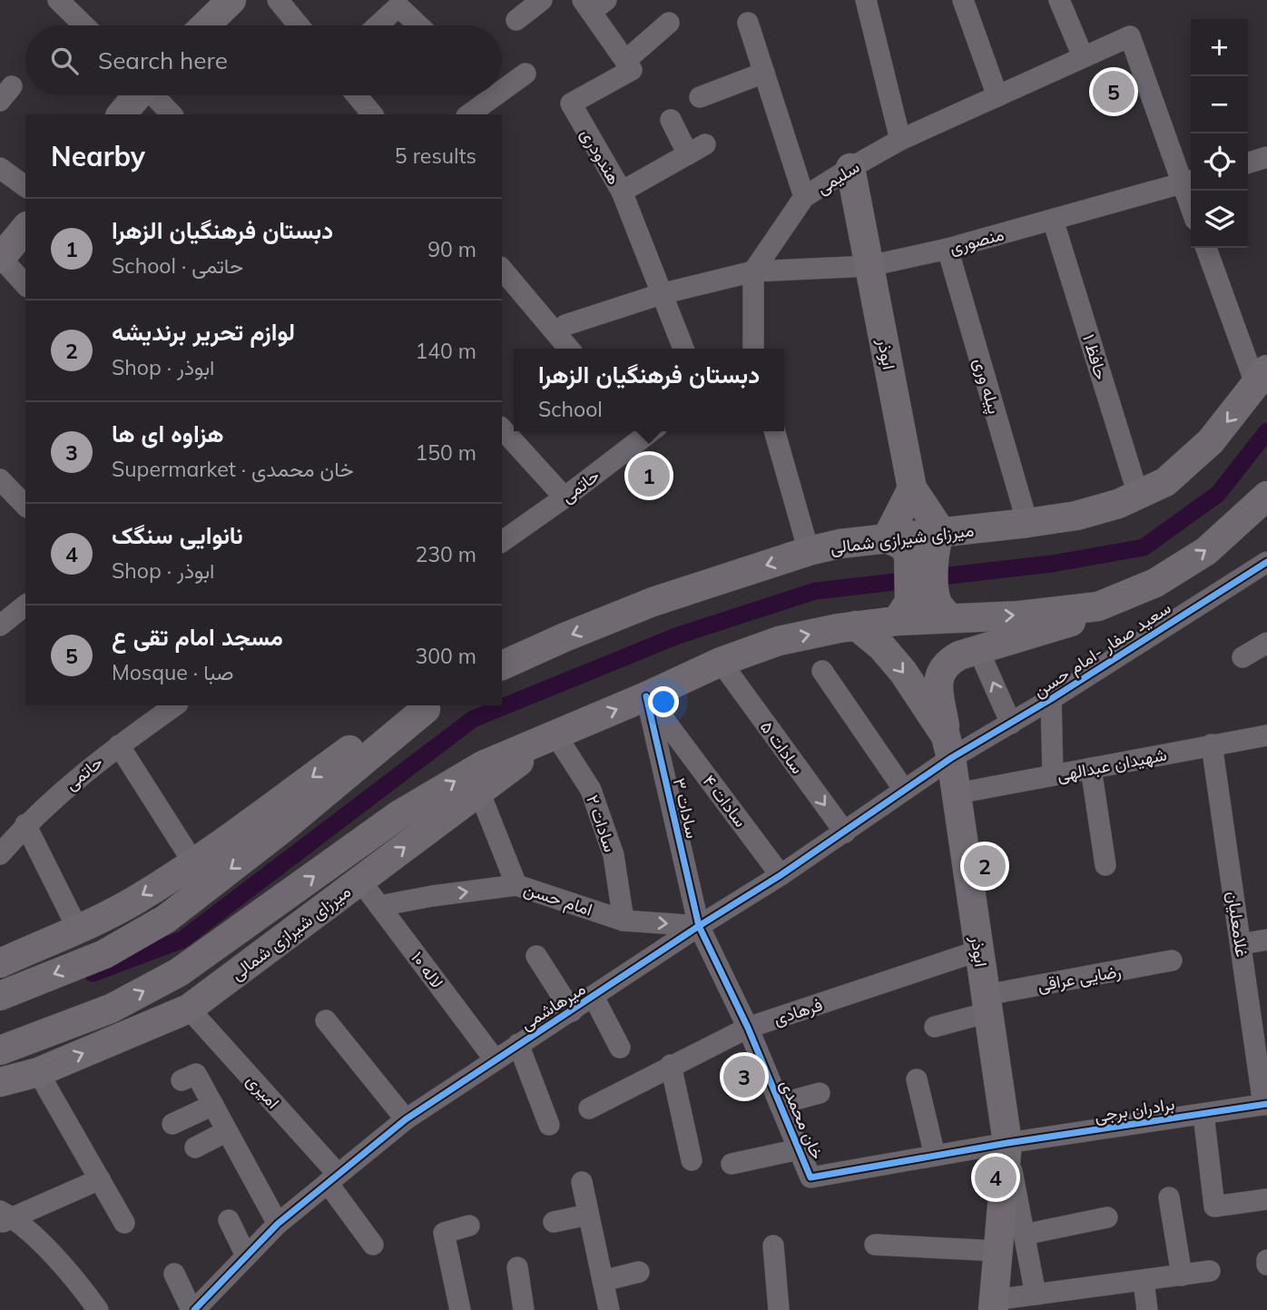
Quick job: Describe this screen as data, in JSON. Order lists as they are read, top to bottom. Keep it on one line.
{"streets":{"main road":["ابوذر","میرزای شیرازی شمالی"],"street":["هندودری","سلیمی","منصوری","حافظ ۱","پیله وری","حاتمی","سعید صفار -امام حسن","سادات ۵","شهیدان عبدالهی","سادات ۴","سادات ۳","سادات ۲","امام حسن","غلامعلیان","لاله ۱۰","رضایی عراقی","میرهاشمی","فرهادی","امیری","برادران برجی","خان محمدی"]},"crossings":[["سلیمی","منصوری"],["سلیمی","ابوذر"],["منصوری","ابوذر"],["منصوری","حافظ ۱"],["منصوری","پیله وری"],["ابوذر","میرزای شیرازی شمالی"],["ابوذر","سعید صفار -امام حسن"],["ابوذر","شهیدان عبدالهی"],["ابوذر","رضایی عراقی"],["ابوذر","میرهاشمی"],["ابوذر","فرهادی"],["ابوذر","برادران برجی"],["ابوذر","خان محمدی"],["حافظ ۱","میرزای شیرازی شمالی"],["پیله وری","میرزای شیرازی شمالی"],["میرزای شیرازی شمالی","سادات ۵"],["میرزای شیرازی شمالی","سادات ۴"],["میرزای شیرازی شمالی","سادات ۳"],["میرزای شیرازی شمالی","سادات ۲"],["میرزای شیرازی شمالی","لاله ۱۰"],["میرزای شیرازی شمالی","امیری"],["سعید صفار -امام حسن","میرهاشمی"],["سادات ۵","میرهاشمی"],["شهیدان عبدالهی","غلامعلیان"],["سادات ۴","سادات ۳"],["سادات ۴","میرهاشمی"],["سادات ۳","امام حسن"],["سادات ۳","میرهاشمی"],["سادات ۳","خان محمدی"],["سادات ۲","امام حسن"],["امام حسن","لاله ۱۰"],["امام حسن","میرهاشمی"],["امام حسن","خان محمدی"],["غلامعلیان","برادران برجی"],["لاله ۱۰","میرهاشمی"],["میرهاشمی","امیری"],["میرهاشمی","خان محمدی"],["فرهادی","خان محمدی"],["برادران برجی","خان محمدی"]],"one_way":["امام حسن"],"page":{"map_buttons":["+","−"],"search":"Search here","pins":["5","1","2","3","4"],"heading":["Nearby","5 results"],"list":[{"mark":"1","name":"دبستان فرهنگیان الزهرا","note":"School · حاتمی","value":"90 m"},{"mark":"2","name":"لوازم تحریر برندیشه","note":"Shop · ابوذر","value":"140 m"},{"mark":"3","name":"هزاوه ای ها","note":"Supermarket · خان محمدی","value":"150 m"},{"mark":"4","name":"نانوایی سنگک","note":"Shop · ابوذر","value":"230 m"},{"mark":"5","name":"مسجد امام تقی ع","note":"Mosque · صبا","value":"300 m"}],"popup":["دبستان فرهنگیان الزهرا","School"]}}
